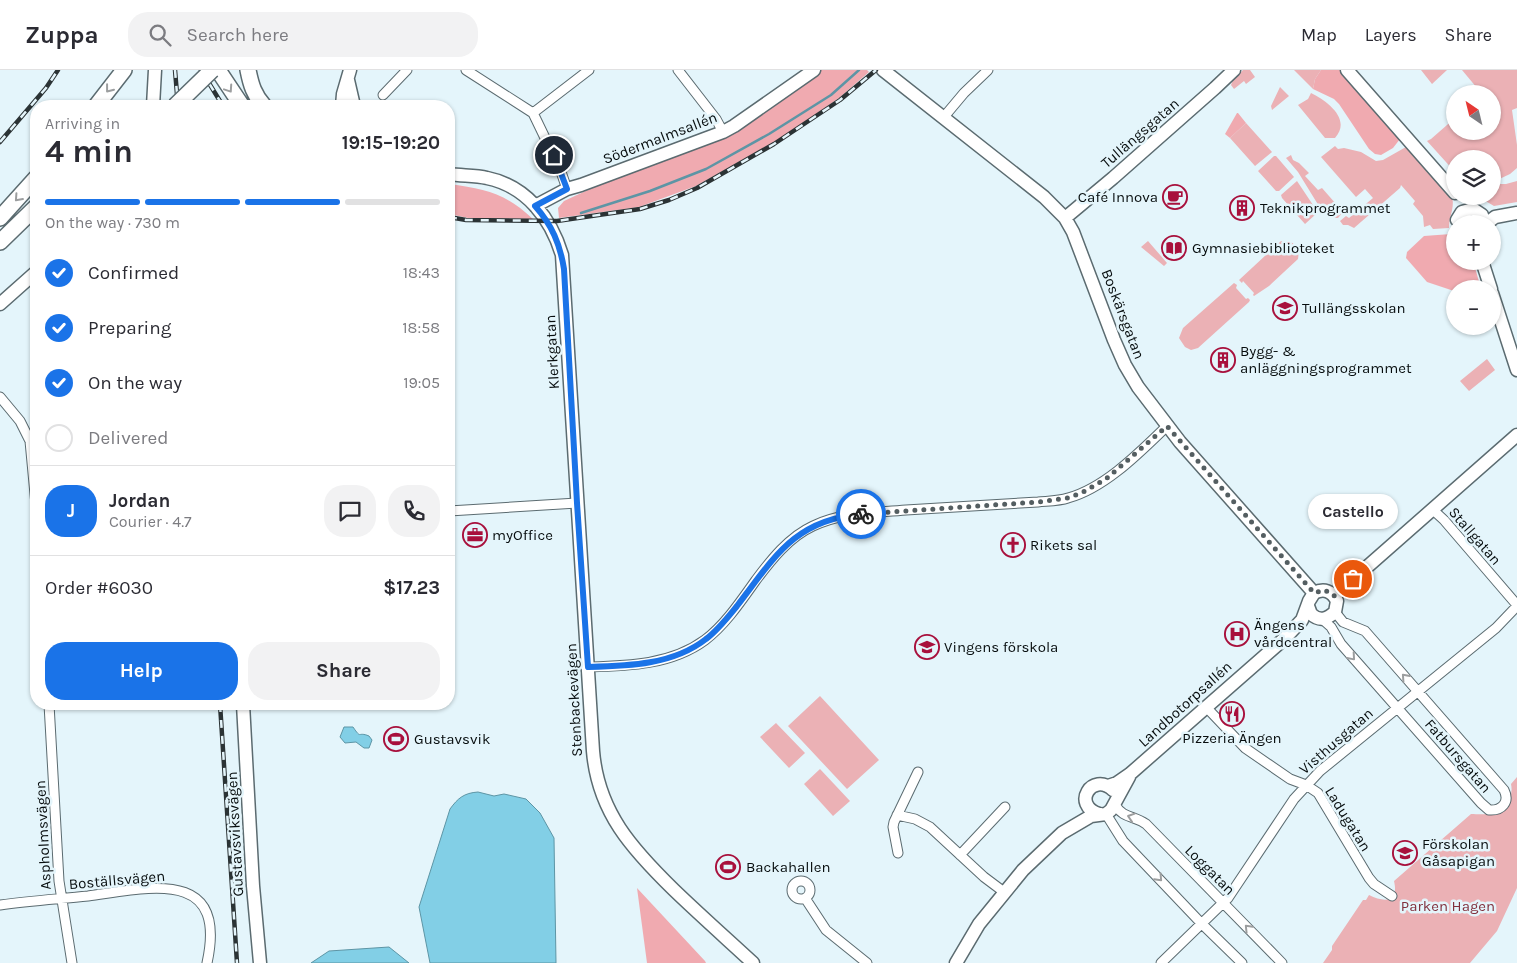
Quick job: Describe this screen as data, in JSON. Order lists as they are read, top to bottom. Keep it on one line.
{"streets":{"street":["Tullängsgatan","Södermalmsallén","Boskärsgatan","Klerkgatan","Stallgatan","Stenbackevägen","Landbotorpsallén","Visthusgatan","Fatbursgatan","Ladugatan","Gustavsviksvägen","Aspholmsvägen","Loggatan","Boställsvägen"]},"crossings":[["Tullängsgatan","Boskärsgatan"],["Södermalmsallén","Klerkgatan"],["Boskärsgatan","Landbotorpsallén"],["Boskärsgatan","Fatbursgatan"],["Klerkgatan","Stenbackevägen"],["Stallgatan","Visthusgatan"],["Landbotorpsallén","Fatbursgatan"],["Landbotorpsallén","Ladugatan"],["Landbotorpsallén","Loggatan"],["Visthusgatan","Fatbursgatan"],["Visthusgatan","Ladugatan"],["Visthusgatan","Loggatan"],["Aspholmsvägen","Boställsvägen"]],"parks":["Parken Hagen"],"places":{"cafe":["Café Innova"],"building":["Teknikprogrammet","Bygg- & anläggningsprogrammet"],"library":["Gymnasiebiblioteket"],"school or university":["Tullängsskolan","Vingens förskola","Förskolan Gåsapigan"],"office":["myOffice"],"church":["Rikets sal"],"other":["Castello"],"hospital":["Ängens vårdcentral"],"restaurant":["Pizzeria Ängen"],"sports":["Gustavsvik","Backahallen"]},"north":"top left","page":{"header":"Zuppa","search":"Search here","nav":["Map","Layers","Share"],"map_buttons":["+","−"],"heading":["4 min","Arriving in","19:15–19:20"],"panel":["Jordan","Courier · 4.7","Order #6030","$17.23"],"bar":"On the way · 730 m","list":[["Confirmed","18:43"],["Preparing","18:58"],["On the way","19:05"],"Delivered"],"round":"J","bubble":"Castello","buttons":["Help","Share"]}}
